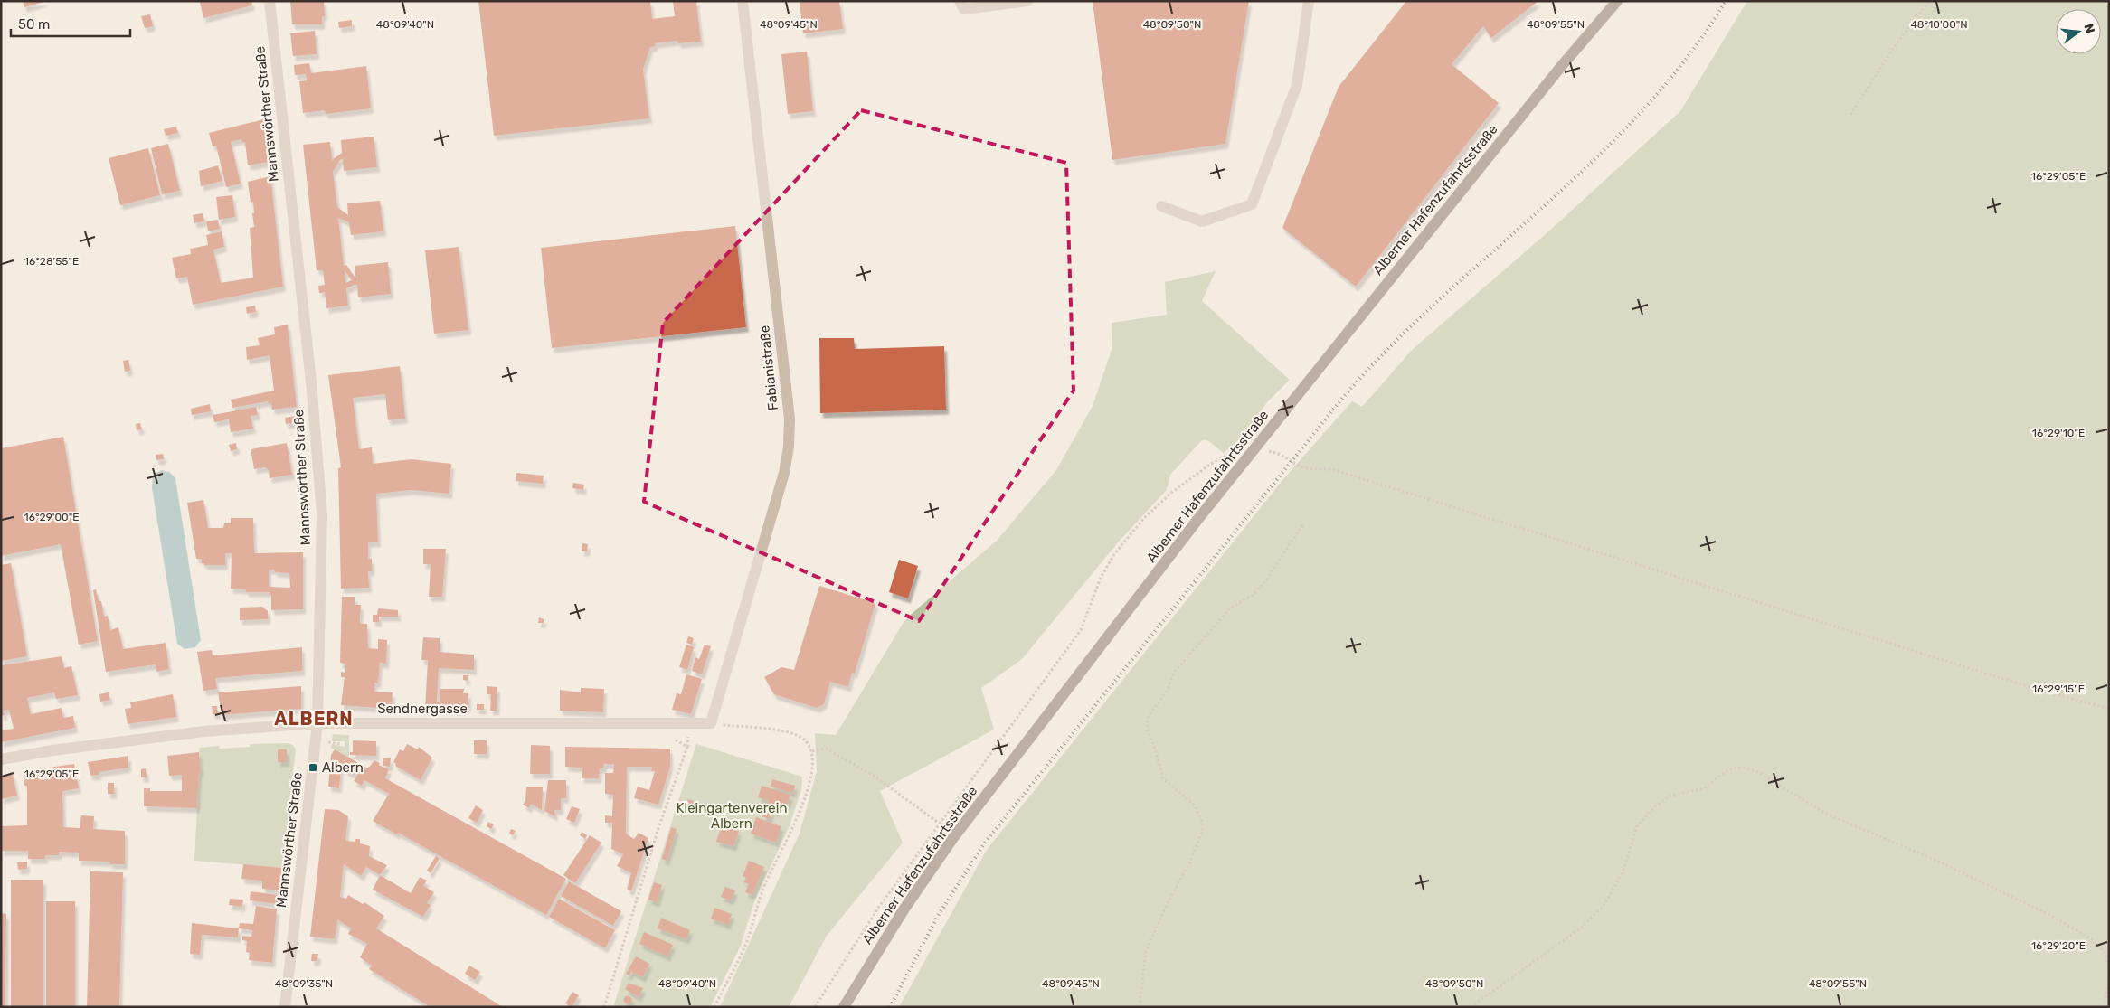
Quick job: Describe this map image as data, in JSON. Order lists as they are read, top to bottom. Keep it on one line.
{"streets":{"main road":["Alberner Hafenzufahrtsstraße"],"street":["Mannswörther Straße","Fabianistraße","Sendnergasse"]},"crossings":[["Mannswörther Straße","Sendnergasse"],["Fabianistraße","Sendnergasse"]],"districts":["ALBERN"],"parks":["Kleingartenverein Albern"],"places":{"transit":["Albern"]},"scale_bar":"50 m","north":"right","coordinates":["48°09'40\"N","48°09'45\"N","48°09'50\"N","48°09'55\"N","48°10'00\"N","16°29'05\"E","16°28'55\"E","16°29'10\"E","16°29'00\"E","16°29'15\"E","16°29'20\"E","48°09'35\"N"]}
